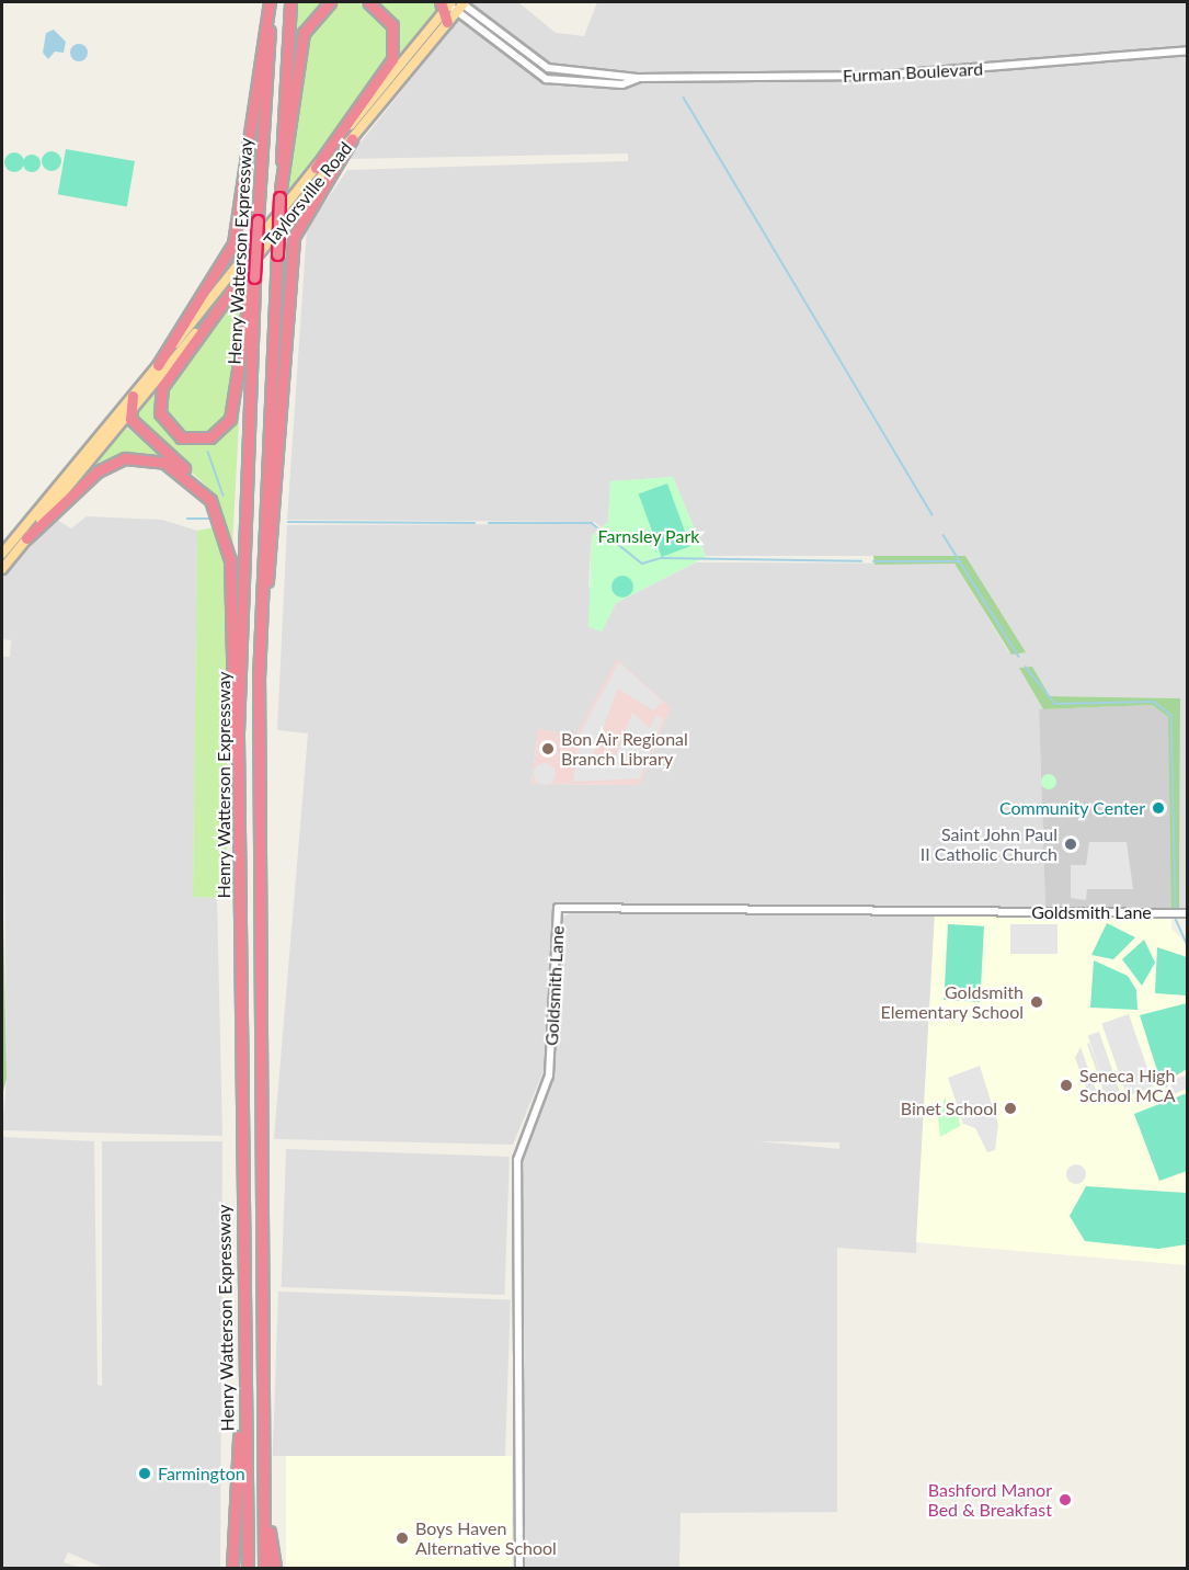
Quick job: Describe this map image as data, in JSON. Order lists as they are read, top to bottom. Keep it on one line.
{"streets":{"highway":["Henry Watterson Expressway"],"main road":["Taylorsville Road"],"street":["Furman Boulevard","Goldsmith Lane"]},"crossings":[["Furman Boulevard","Taylorsville Road"]],"parks":["Farnsley Park"],"places":["Bon Air Regional Branch Library","Community Center","Saint John Paul II Catholic Church","Goldsmith Elementary School","Seneca High School MCA","Binet School","Farmington","Bashford Manor Bed & Breakfast","Boys Haven Alternative School"]}
